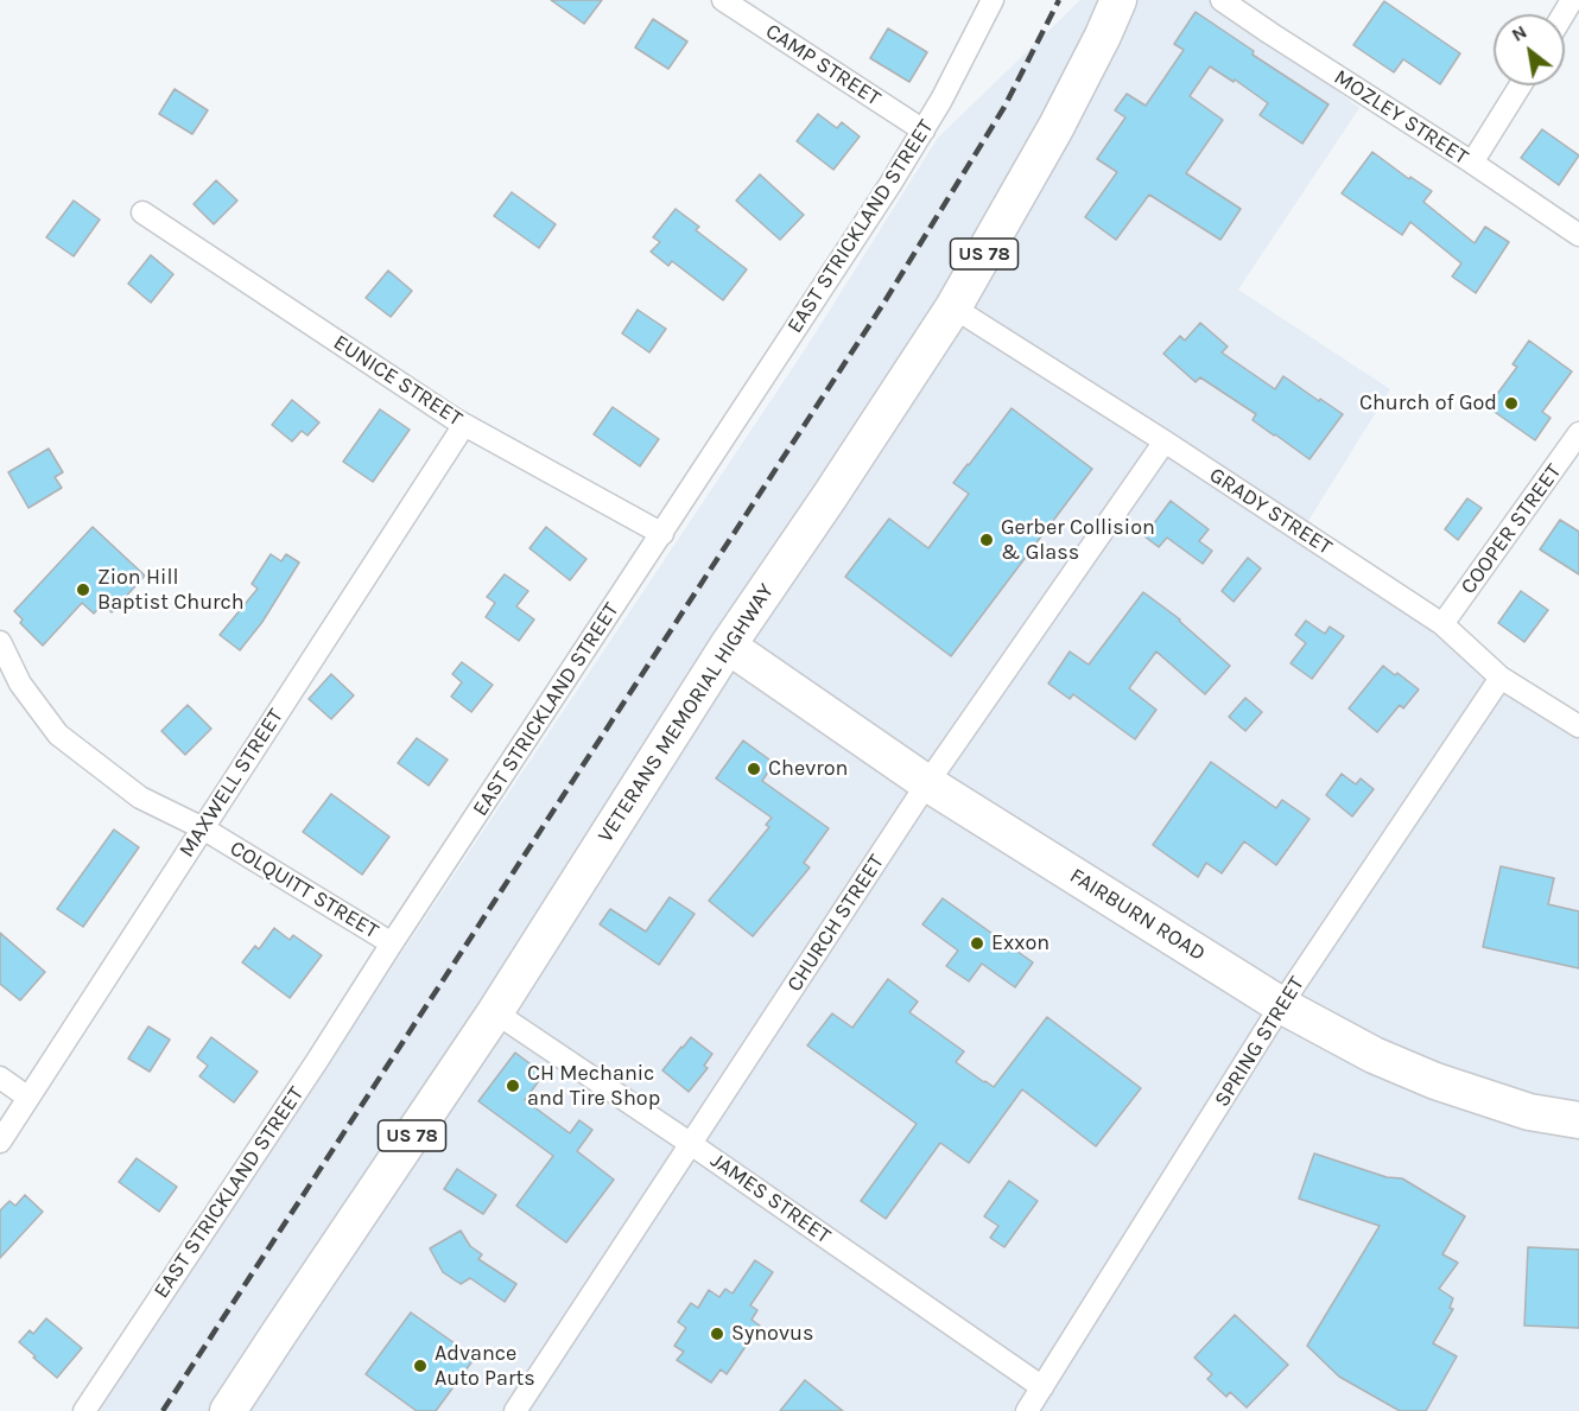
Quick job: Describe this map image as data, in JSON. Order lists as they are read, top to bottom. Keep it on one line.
{"streets":{"main road":["US 78","VETERANS MEMORIAL HIGHWAY","FAIRBURN ROAD"],"street":["CAMP STREET","MOZLEY STREET","EAST STRICKLAND STREET","EUNICE STREET","GRADY STREET","COOPER STREET","MAXWELL STREET","COLQUITT STREET","CHURCH STREET","SPRING STREET","JAMES STREET"]},"crossings":[["CAMP STREET","EAST STRICKLAND STREET"],["EAST STRICKLAND STREET","EUNICE STREET"],["EAST STRICKLAND STREET","COLQUITT STREET"],["EUNICE STREET","MAXWELL STREET"],["GRADY STREET","COOPER STREET"],["GRADY STREET","VETERANS MEMORIAL HIGHWAY"],["GRADY STREET","CHURCH STREET"],["GRADY STREET","SPRING STREET"],["VETERANS MEMORIAL HIGHWAY","FAIRBURN ROAD"],["VETERANS MEMORIAL HIGHWAY","JAMES STREET"],["MAXWELL STREET","COLQUITT STREET"],["FAIRBURN ROAD","CHURCH STREET"],["FAIRBURN ROAD","SPRING STREET"],["CHURCH STREET","JAMES STREET"],["SPRING STREET","JAMES STREET"]],"places":["Church of God","Gerber Collision & Glass","Zion Hill Baptist Church","Chevron","Exxon","CH Mechanic and Tire Shop","Synovus","Advance Auto Parts"],"north":"top left"}
